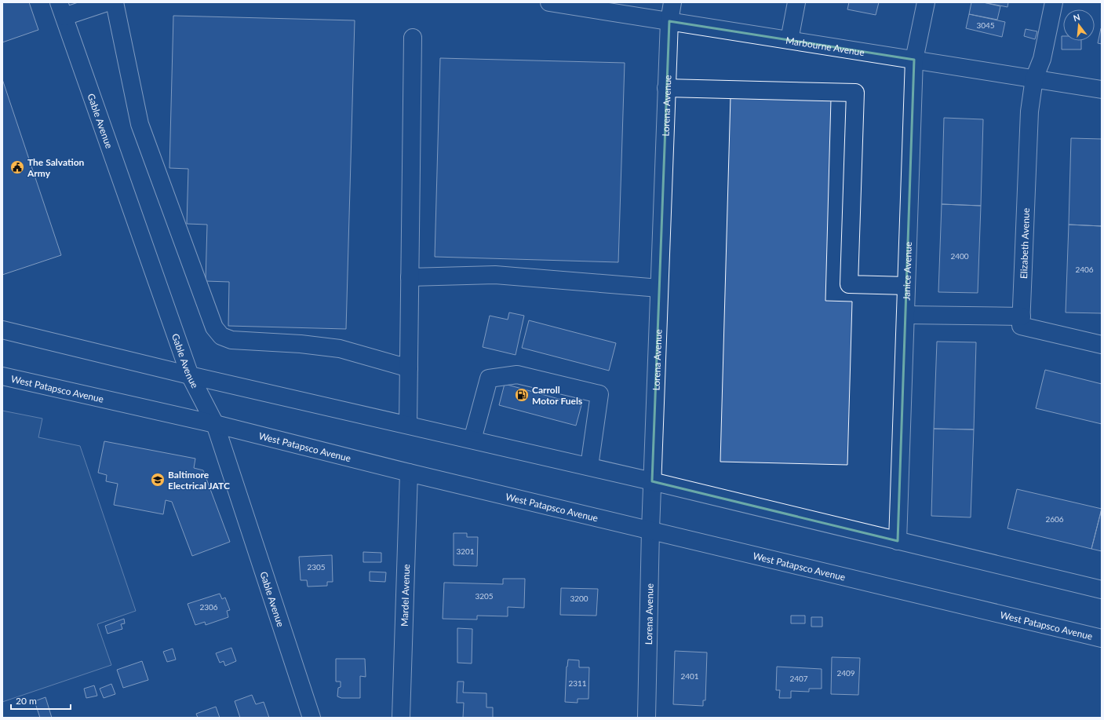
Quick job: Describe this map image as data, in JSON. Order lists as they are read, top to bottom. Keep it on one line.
{"streets":{"street":["Marbourne Avenue","Lorena Avenue","Gable Avenue","Elizabeth Avenue","Janice Avenue","West Patapsco Avenue","Mardel Avenue"]},"crossings":[["Marbourne Avenue","Lorena Avenue"],["Marbourne Avenue","Elizabeth Avenue"],["Marbourne Avenue","Janice Avenue"],["Lorena Avenue","West Patapsco Avenue"],["Gable Avenue","West Patapsco Avenue"],["West Patapsco Avenue","Mardel Avenue"]],"places":{"public building":["The Salvation Army"],"fuel station":["Carroll Motor Fuels"],"school or university":["Baltimore Electrical JATC"]},"house_numbers":["3045","2400","2406","2606","3201","2305","3205","3200","2306","2409","2401","2407","2311"],"scale_bar":"20 m","north":"top"}
